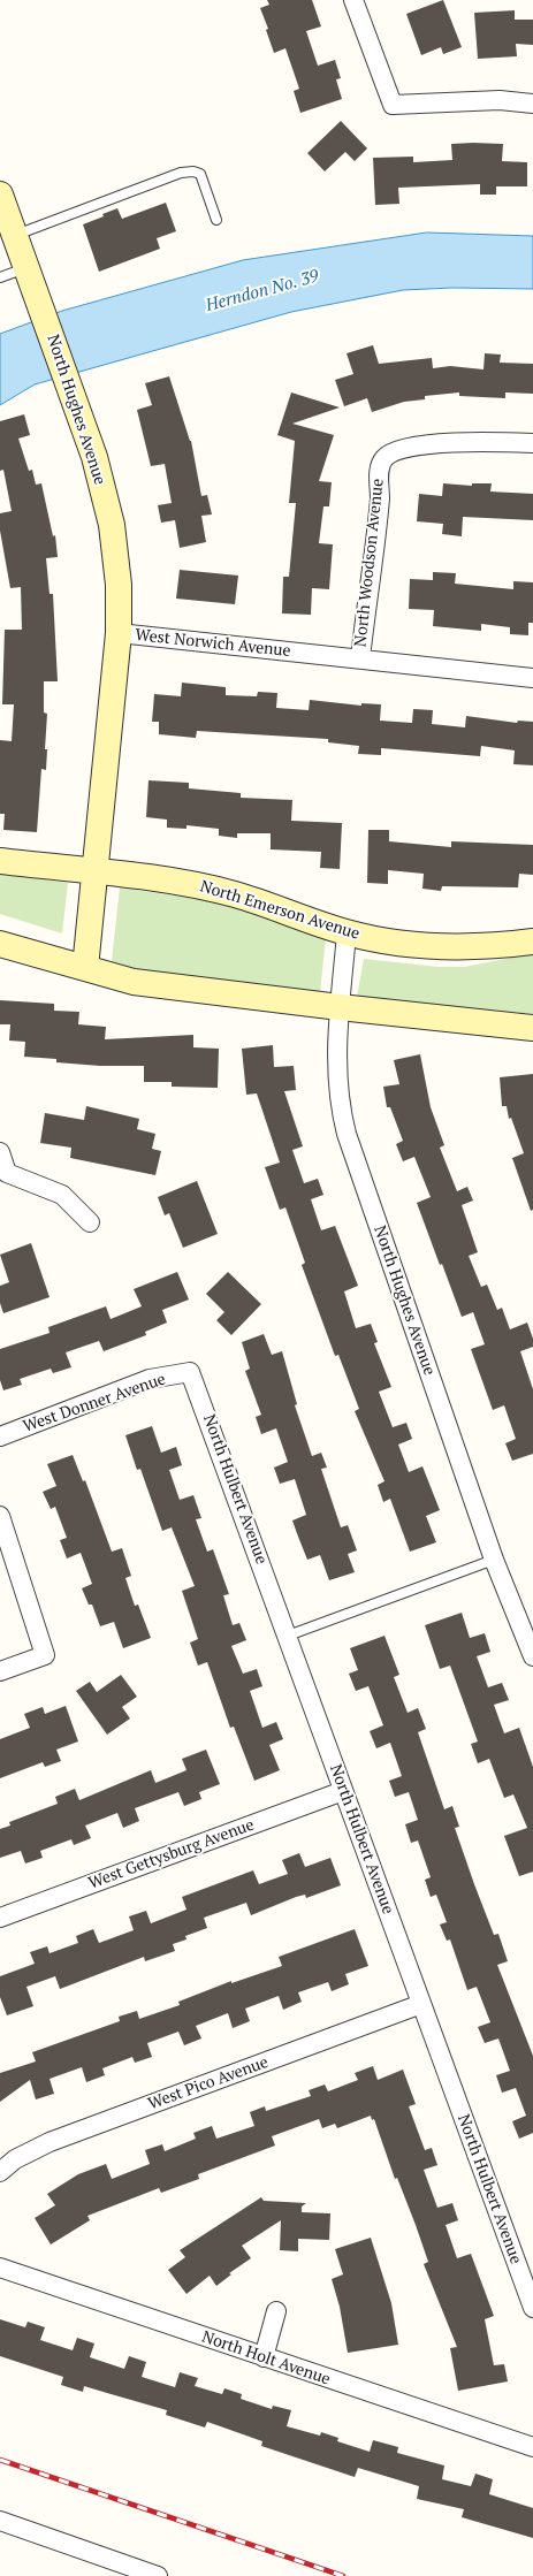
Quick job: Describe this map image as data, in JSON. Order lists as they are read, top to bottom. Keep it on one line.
{"streets":{"street":["North Hughes Avenue","North Woodson Avenue","West Norwich Avenue","North Emerson Avenue","West Donner Avenue","North Hulbert Avenue","West Gettysburg Avenue","West Pico Avenue","North Holt Avenue"]},"crossings":[["North Hughes Avenue","West Norwich Avenue"],["North Hughes Avenue","North Emerson Avenue"],["North Woodson Avenue","West Norwich Avenue"],["West Norwich Avenue","North Emerson Avenue"],["West Donner Avenue","North Hulbert Avenue"],["North Hulbert Avenue","West Gettysburg Avenue"],["North Hulbert Avenue","West Pico Avenue"]],"water":["Herndon No. 39"]}
